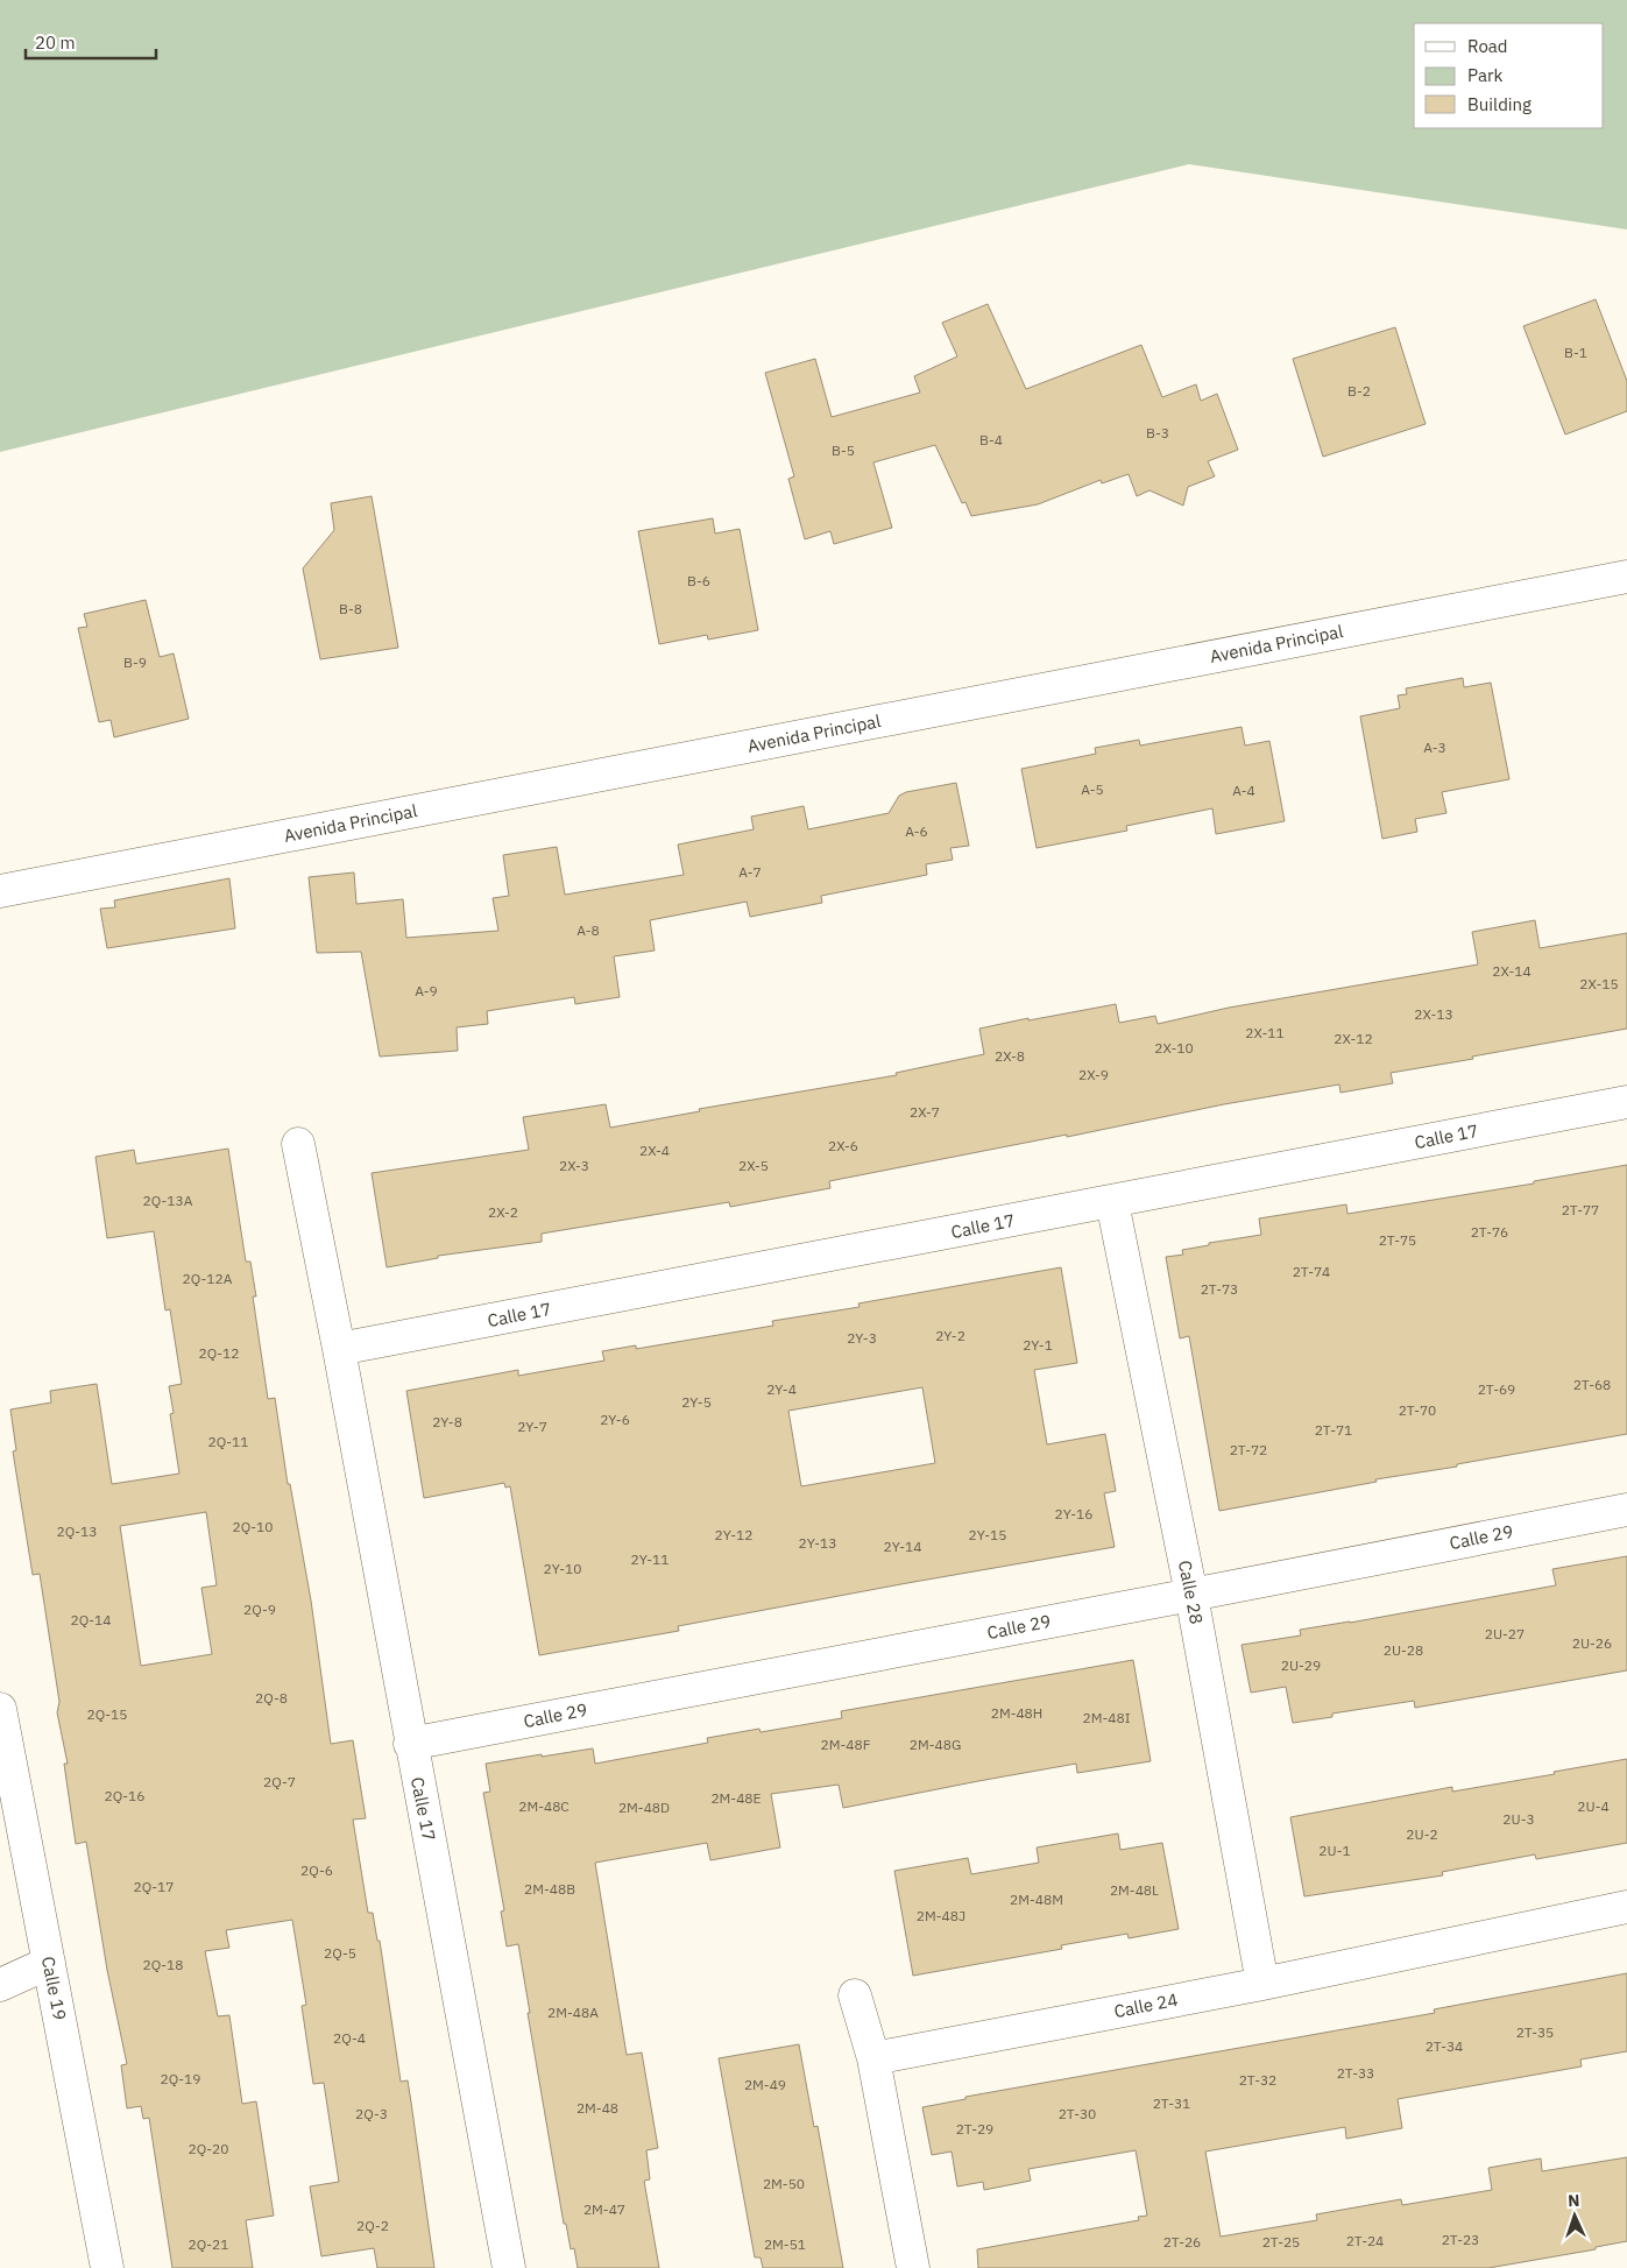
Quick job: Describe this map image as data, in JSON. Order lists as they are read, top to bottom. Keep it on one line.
{"streets":{"street":["Avenida Principal","Calle 17","Calle 29","Calle 28","Calle 19","Calle 24"]},"crossings":[["Calle 17","Calle 29"],["Calle 17","Calle 28"],["Calle 29","Calle 28"],["Calle 28","Calle 24"]],"house_numbers":["B-1","B-2","B-3","B-4","B-5","B-6","B-8","B-9","A-3","A-5","A-4","A-6","A-7","A-8","2X-14","2X-15","A-9","2X-13","2X-11","2X-12","2X-10","2X-8","2X-9","2X-7","2X-6","2X-4","2X-3","2X-5","2Q-13A","2T-77","2X-2","2T-76","2T-75","2T-74","2Q-12A","2T-73","2Y-2","2Y-3","2Y-1","2Q-12","2T-68","2Y-4","2T-69","2Y-5","2T-70","2Y-6","2Y-8","2Y-7","2T-71","2Q-11","2T-72","2Y-16","2Q-10","2Q-13","2Y-12","2Y-15","2Y-13","2Y-14","2Y-11","2Y-10","2Q-9","2Q-14","2U-27","2U-26","2U-28","2U-29","2Q-8","2M-48H","2Q-15","2M-48I","2M-48F","2M-48G","2Q-7","2Q-16","2M-48E","2M-48C","2U-4","2M-48D","2U-3","2U-2","2U-1","2Q-6","2Q-17","2M-48B","2M-48L","2M-48M","2M-48J","2Q-5","2Q-18","2M-48A","2T-35","2Q-4","2T-34","2T-33","2Q-19","2T-32","2M-49","2T-31","2M-48","2Q-3","2T-30","2T-29","2Q-20","2M-50","2M-47","2Q-2","2T-23","2T-24","2T-26","2T-25","2Q-21","2M-51"],"legend":["Road","Park","Building"],"scale_bar":"20 m","north":"top"}
